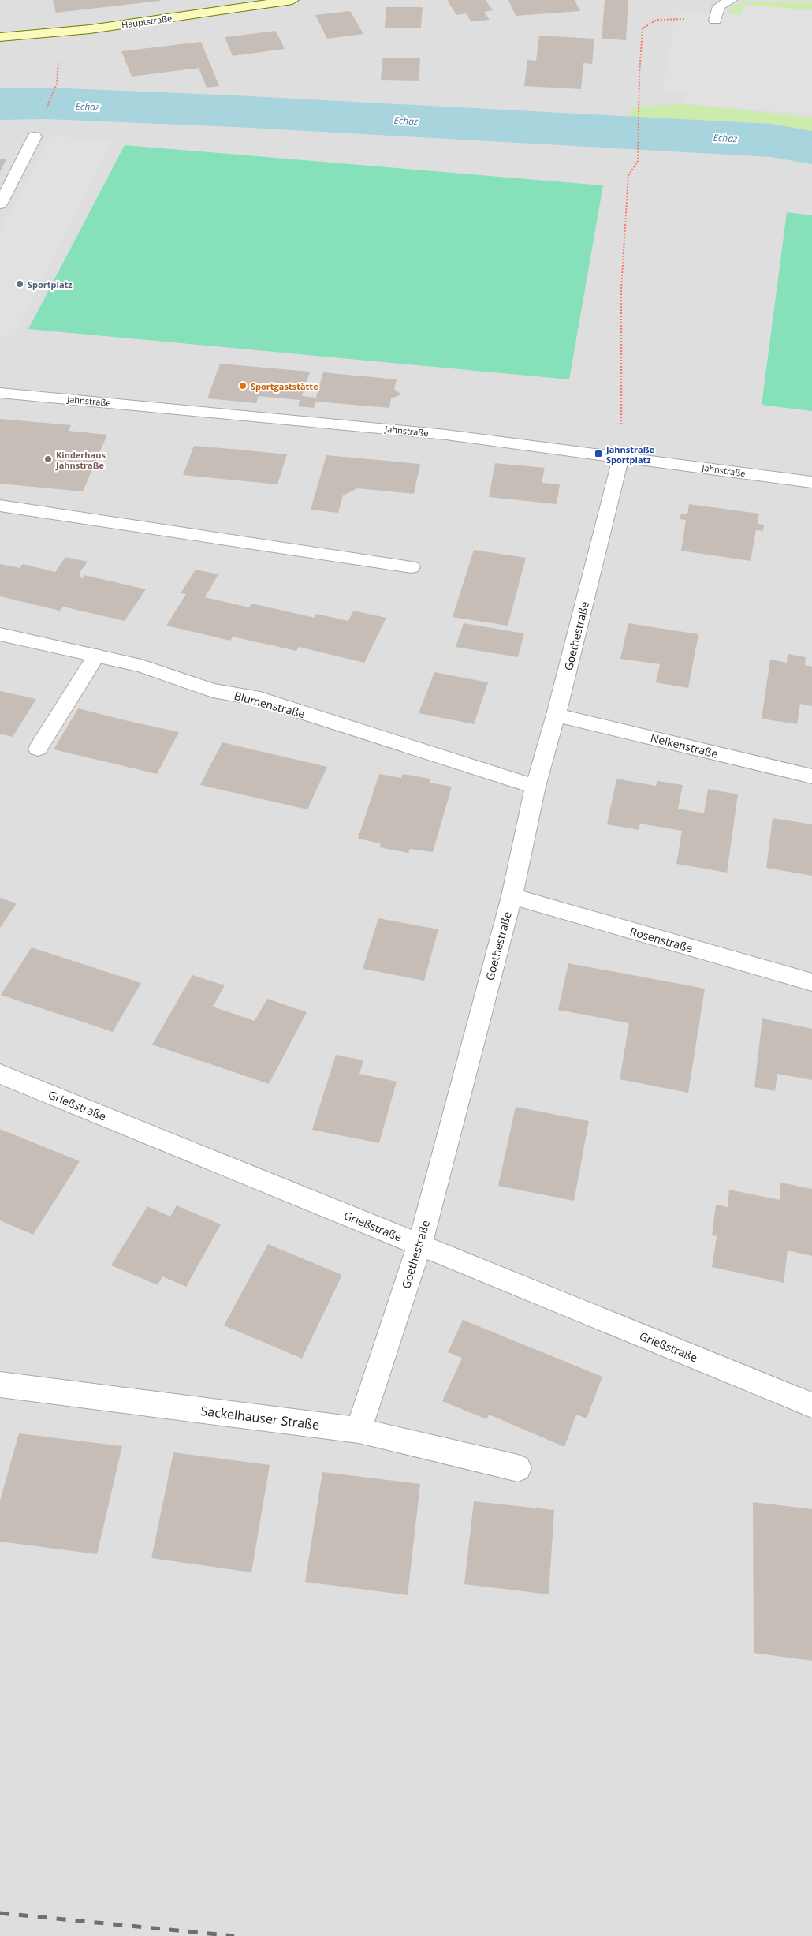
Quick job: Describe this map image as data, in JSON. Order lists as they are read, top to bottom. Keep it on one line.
{"streets":{"main road":["Hauptstraße"],"street":["Jahnstraße","Goethestraße","Blumenstraße","Nelkenstraße","Rosenstraße","Grießstraße","Sackelhauser Straße"]},"crossings":[["Jahnstraße","Goethestraße"],["Goethestraße","Blumenstraße"],["Goethestraße","Nelkenstraße"],["Goethestraße","Rosenstraße"],["Goethestraße","Grießstraße"],["Goethestraße","Sackelhauser Straße"]],"water":["Echaz"],"places":{"other":["Sportplatz","Sportgaststätte","Kinderhaus Jahnstraße"],"transit":["Jahnstraße Sportplatz"]}}
